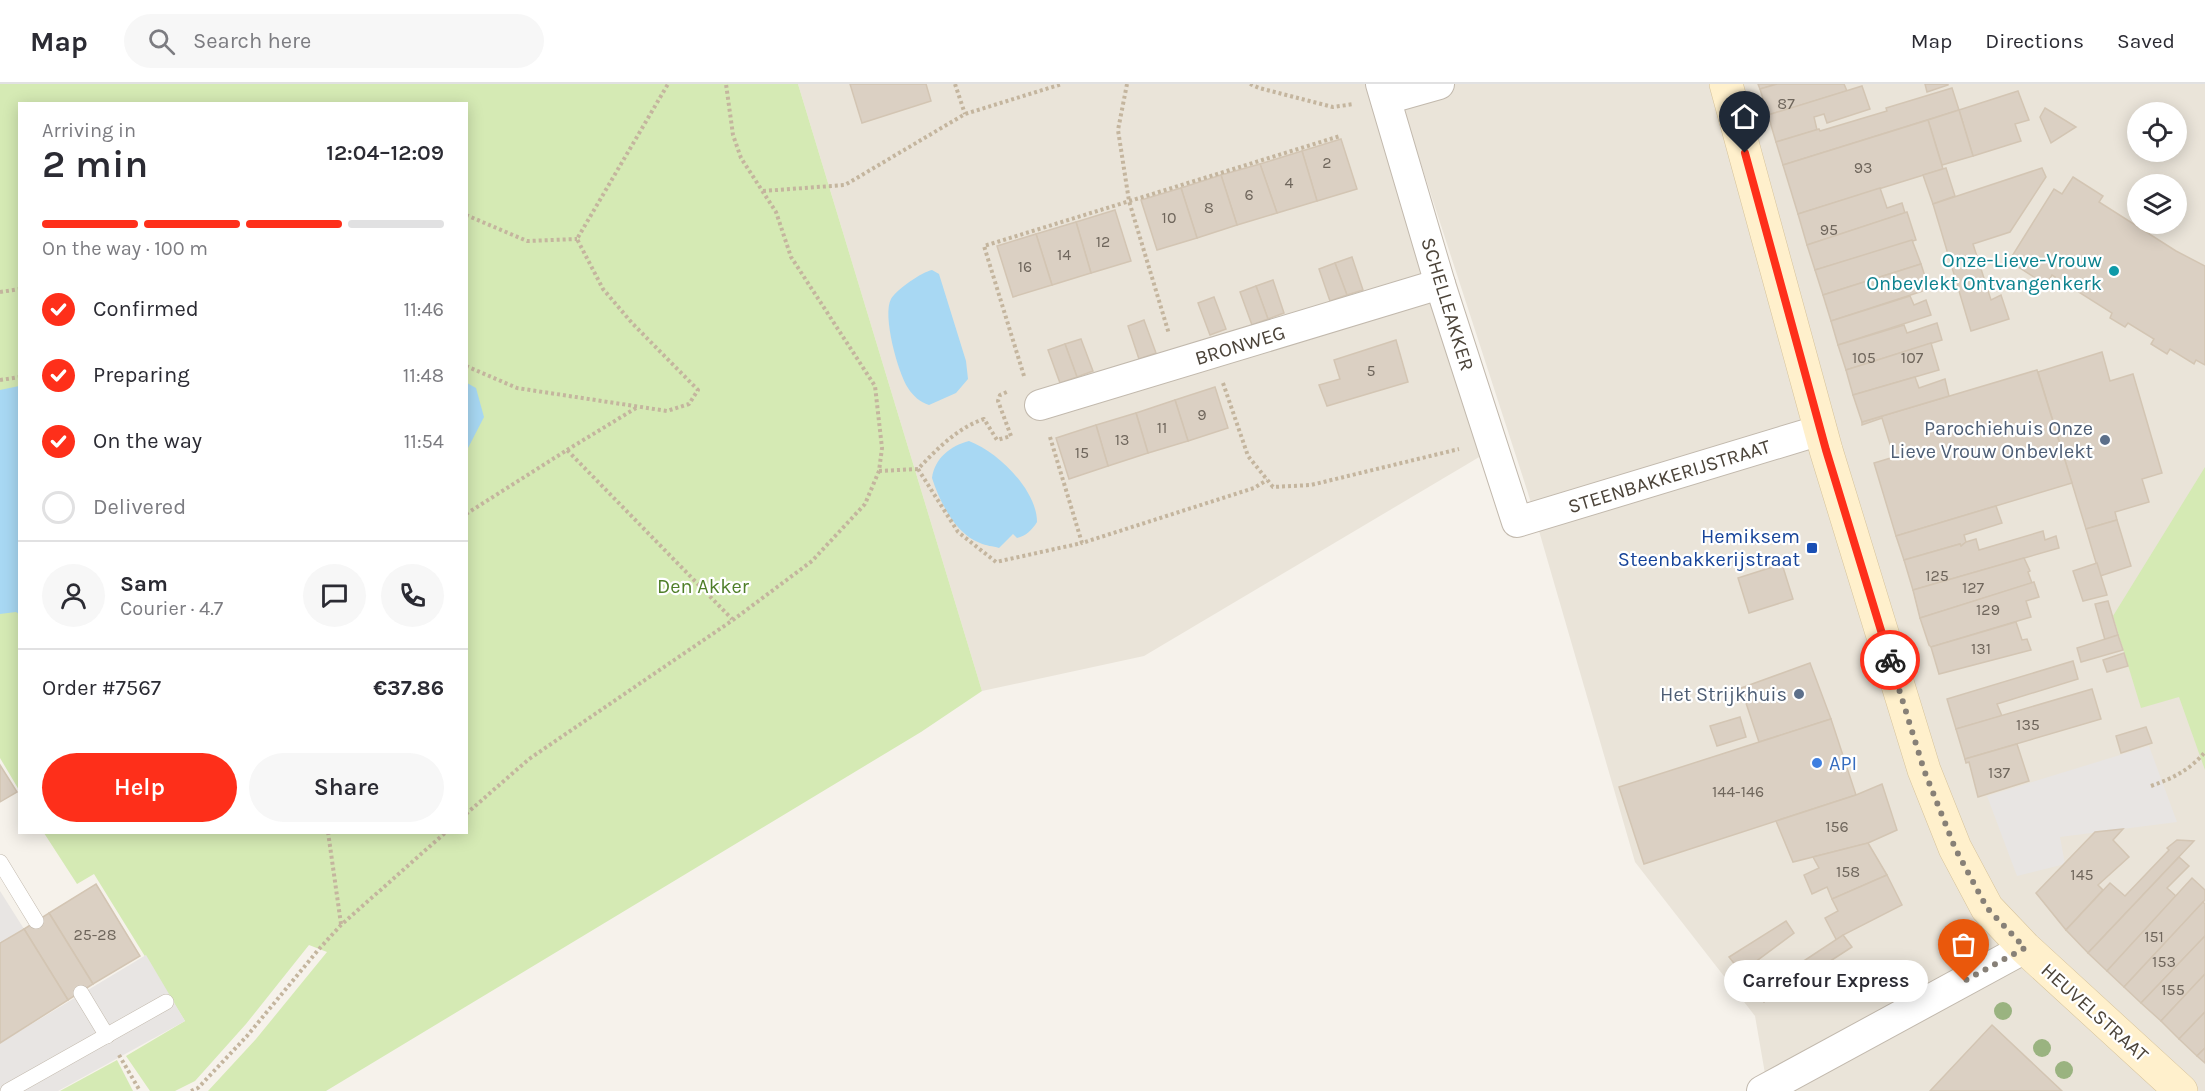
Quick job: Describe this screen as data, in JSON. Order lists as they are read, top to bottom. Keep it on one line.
{"streets":{"main road":["HEUVELSTRAAT"],"street":["SCHELLEAKKER","BRONWEG","STEENBAKKERIJSTRAAT"]},"crossings":[["SCHELLEAKKER","BRONWEG"],["SCHELLEAKKER","STEENBAKKERIJSTRAAT"],["STEENBAKKERIJSTRAAT","HEUVELSTRAAT"]],"parks":["Den Akker"],"places":{"other":["Onze-Lieve-Vrouw Onbevlekt Ontvangenkerk","Parochiehuis Onze Lieve Vrouw Onbevlekt","Het Strijkhuis","API","Carrefour Express"],"transit":["Hemiksem Steenbakkerijstraat"]},"house_numbers":["87","2","93","4","6","8","10","95","12","14","16","105","107","5","9","11","13","15","125","127","129","131","135","137","144-146","156","158","145","25-28","151","153","155"],"page":{"header":"Map","search":"Search here","nav":["Map","Directions","Saved"],"heading":["2 min","Arriving in","12:04–12:09"],"panel":["Sam","Courier · 4.7","Order #7567","€37.86"],"bar":"On the way · 100 m","list":[["Confirmed","11:46"],["Preparing","11:48"],["On the way","11:54"],"Delivered"],"buttons":["Help","Share"],"bubble":"Carrefour Express"}}
